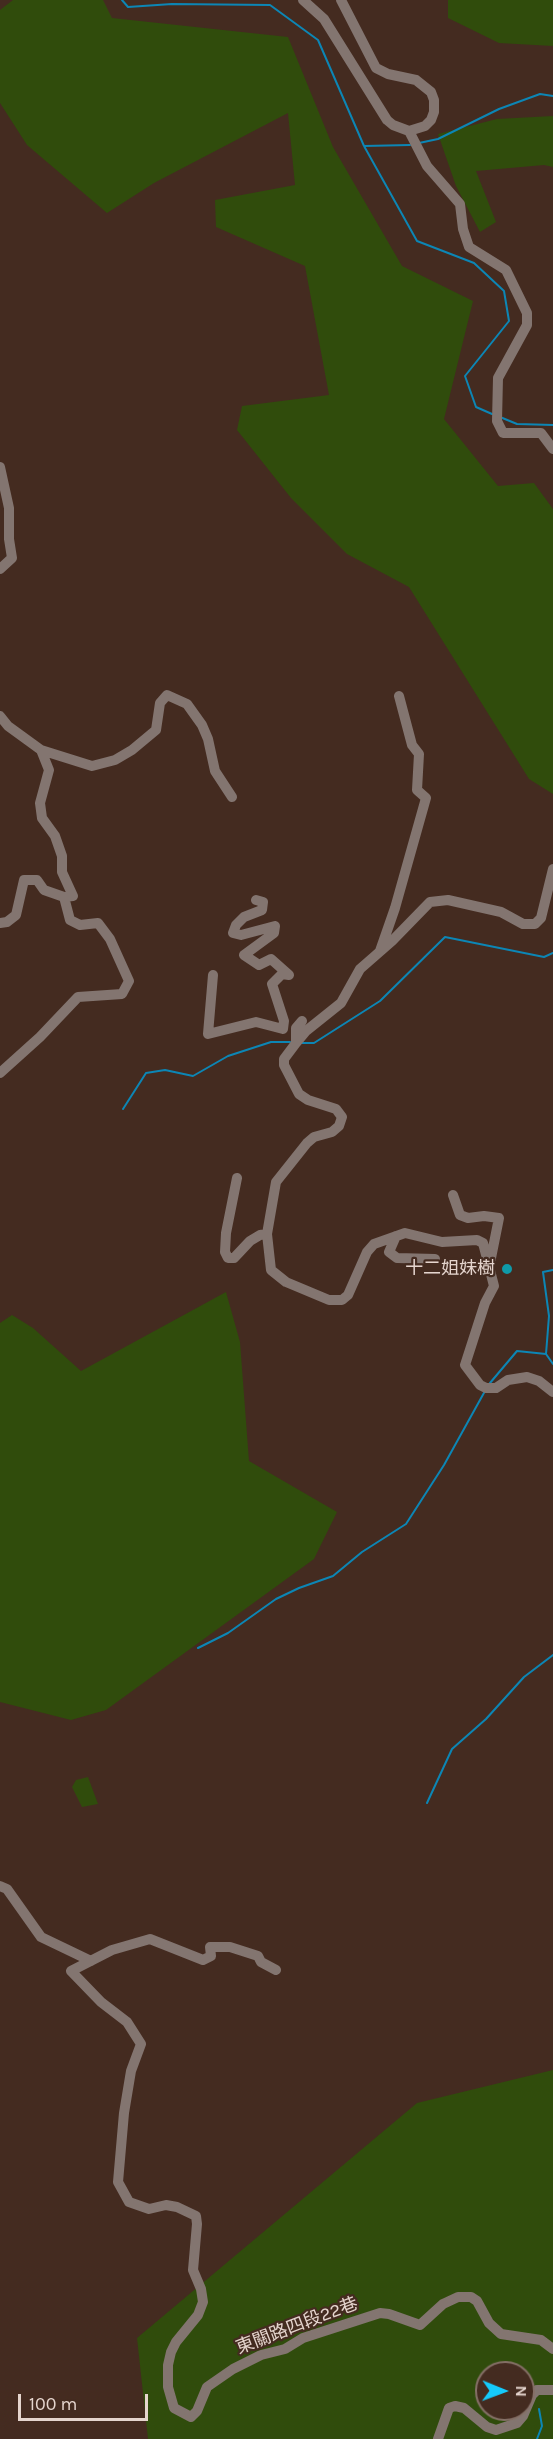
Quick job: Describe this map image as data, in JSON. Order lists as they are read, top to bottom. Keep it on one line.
{"streets":{"street":["東關路四段22巷"]},"places":["十二姐妹樹"],"scale_bar":"100 m","north":"right"}
